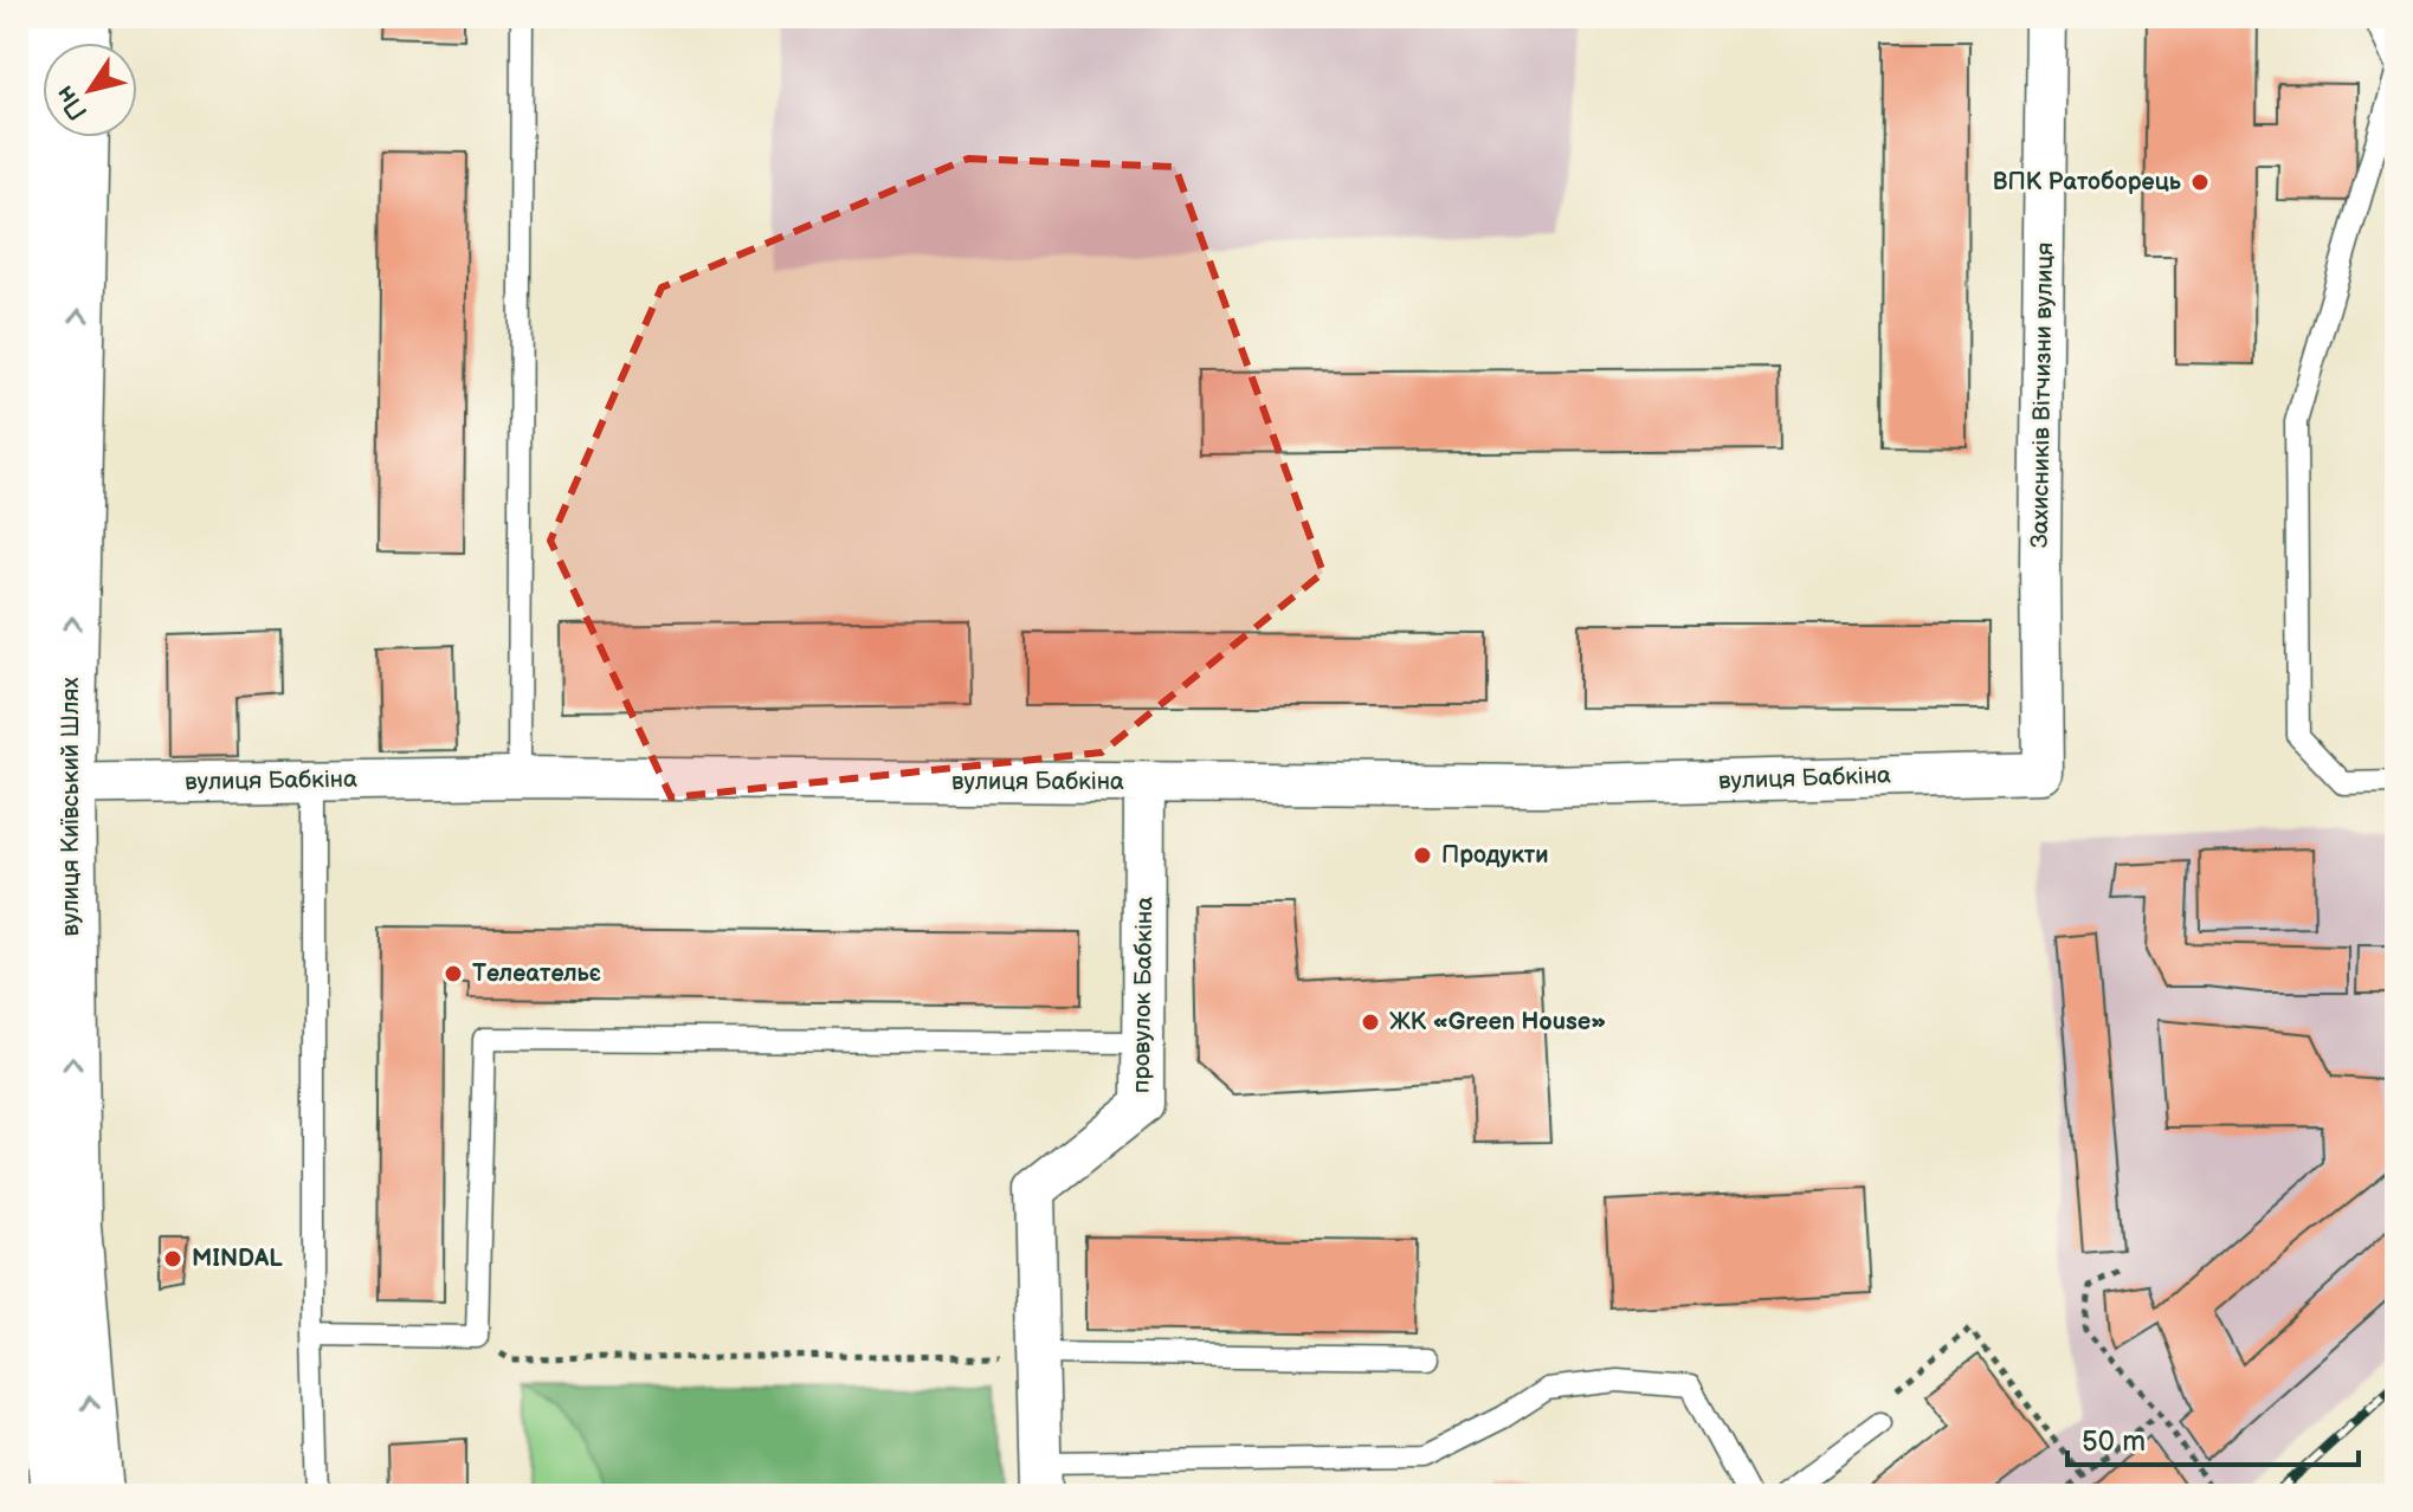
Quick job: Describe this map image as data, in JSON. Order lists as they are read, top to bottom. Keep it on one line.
{"streets":{"highway":["вулиця Київський Шлях"],"street":["Захисників Вітчизни вулиця","вулиця Бабкіна","провулок Бабкіна"]},"crossings":[["Захисників Вітчизни вулиця","вулиця Бабкіна"],["вулиця Бабкіна","вулиця Київський Шлях"],["вулиця Бабкіна","провулок Бабкіна"]],"places":["ВПК Ратоборець","Продукти","Телеательє","ЖК «Green House»","MINDAL"],"scale_bar":"50 m","north":"bottom left"}
